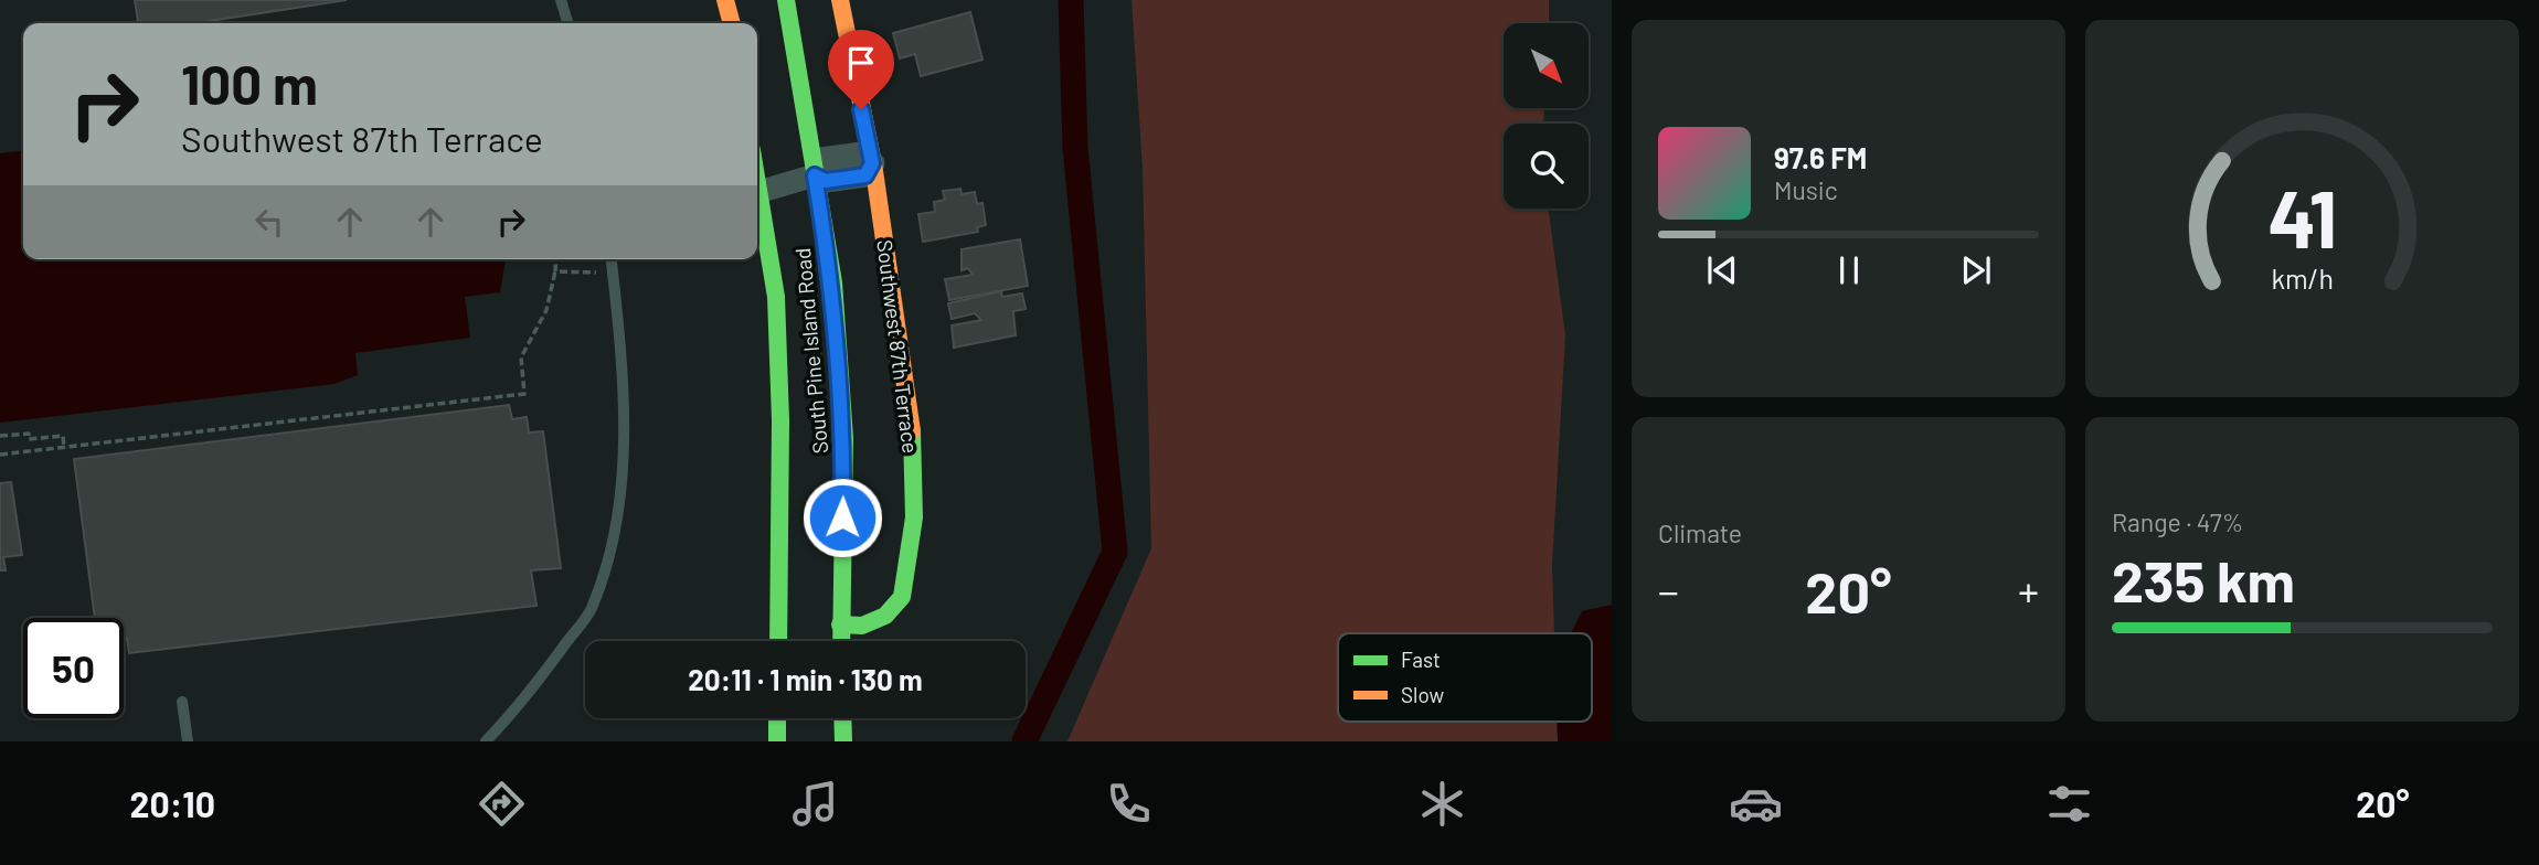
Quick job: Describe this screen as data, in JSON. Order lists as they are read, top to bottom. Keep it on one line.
{"streets":{"main road":["Southwest 87th Terrace","South Pine Island Road"]},"crossings":[["Southwest 87th Terrace","South Pine Island Road"]],"legend":["Fast","Slow"],"north":"bottom right","page":{"turn":["100 m","Southwest 87th Terrace"],"song":["97.6 FM","Music"],"tile":["Climate",["Range · 47%","235 km"]],"heat":["−","20°","+"],"limit":"50","trip":"20:11 · 1 min · 130 m","tabs":["20:10","20°"],"gauge":["41","km/h"]}}
